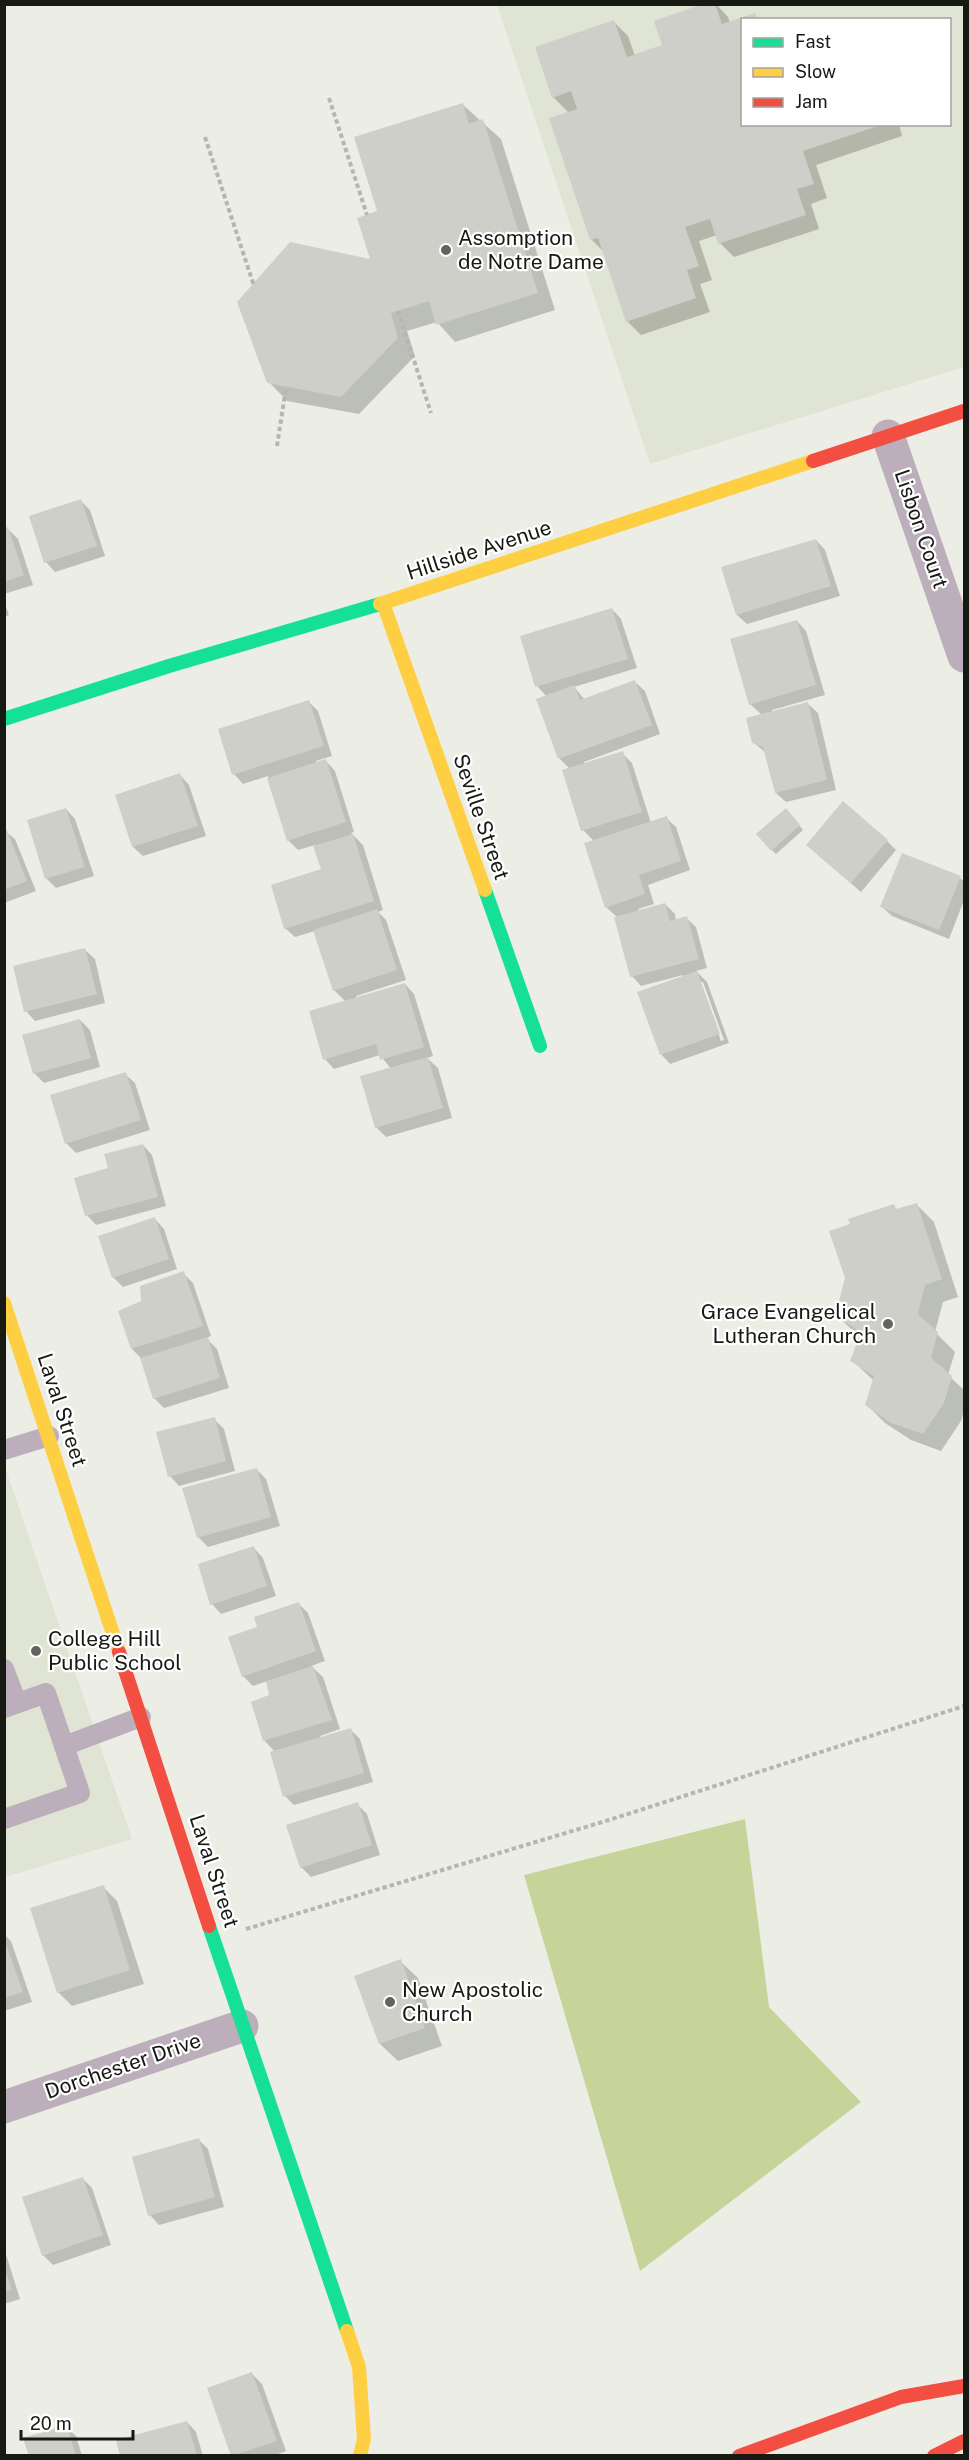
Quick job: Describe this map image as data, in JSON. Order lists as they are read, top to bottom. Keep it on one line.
{"streets":{"main road":["Hillside Avenue","Seville Street","Laval Street"],"street":["Lisbon Court","Dorchester Drive"]},"crossings":[["Lisbon Court","Hillside Avenue"],["Hillside Avenue","Seville Street"],["Laval Street","Dorchester Drive"]],"places":["Assomption de Notre Dame","Grace Evangelical Lutheran Church","College Hill Public School","New Apostolic Church"],"legend":["Fast","Slow","Jam"],"scale_bar":"20 m"}
